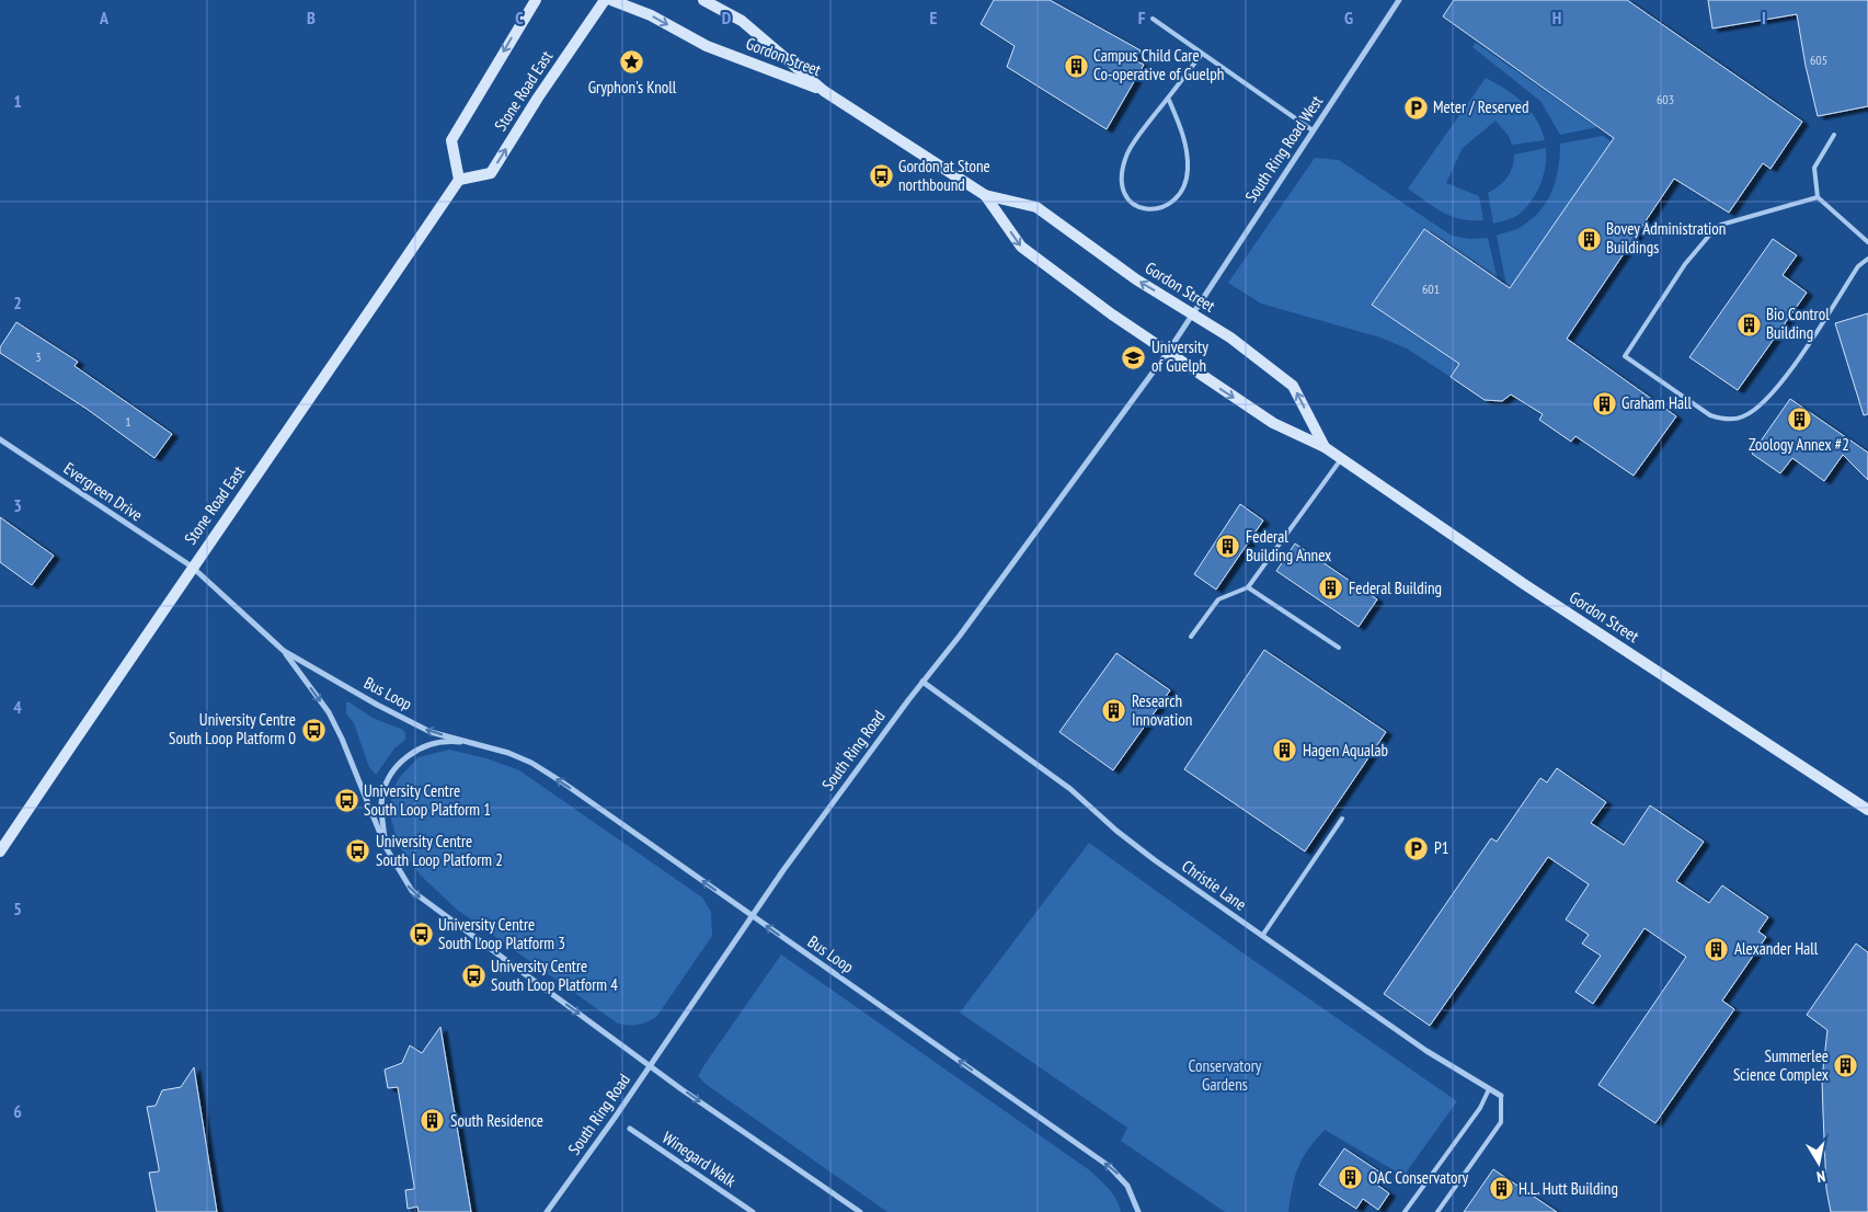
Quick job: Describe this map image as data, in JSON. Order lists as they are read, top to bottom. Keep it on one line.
{"streets":{"main road":["Gordon Street","Stone Road East"],"street":["South Ring Road West","Evergreen Drive","Bus Loop","South Ring Road","Christie Lane","Winegard Walk"]},"crossings":[["Gordon Street","South Ring Road West"],["Gordon Street","South Ring Road"],["Stone Road East","Evergreen Drive"],["Stone Road East","Bus Loop"],["South Ring Road West","South Ring Road"],["Evergreen Drive","Bus Loop"],["Bus Loop","South Ring Road"],["South Ring Road","Christie Lane"]],"parks":["Conservatory Gardens"],"places":{"place":["Gryphon's Knoll"],"building":["Campus Child Care Co-operative of Guelph","Bovey Administration Buildings","Bio Control Building","Graham Hall","Zoology Annex #2","Federal Building Annex","Federal Building","Research Innovation","Hagen Aqualab","Alexander Hall","Summerlee Science Complex","South Residence","OAC Conservatory","H.L. Hutt Building"],"parking":["Meter / Reserved","P1"],"bus stop":["Gordon at Stone northbound","University Centre South Loop Platform 0","University Centre South Loop Platform 1","University Centre South Loop Platform 2","University Centre South Loop Platform 3","University Centre South Loop Platform 4"],"school or university":["University of Guelph"]},"house_numbers":["605","603","601","3","1"],"north":"bottom","grid":{"columns":["A","B","C","D","E","F","G","H","I"],"rows":["1","2","3","4","5","6"]}}
